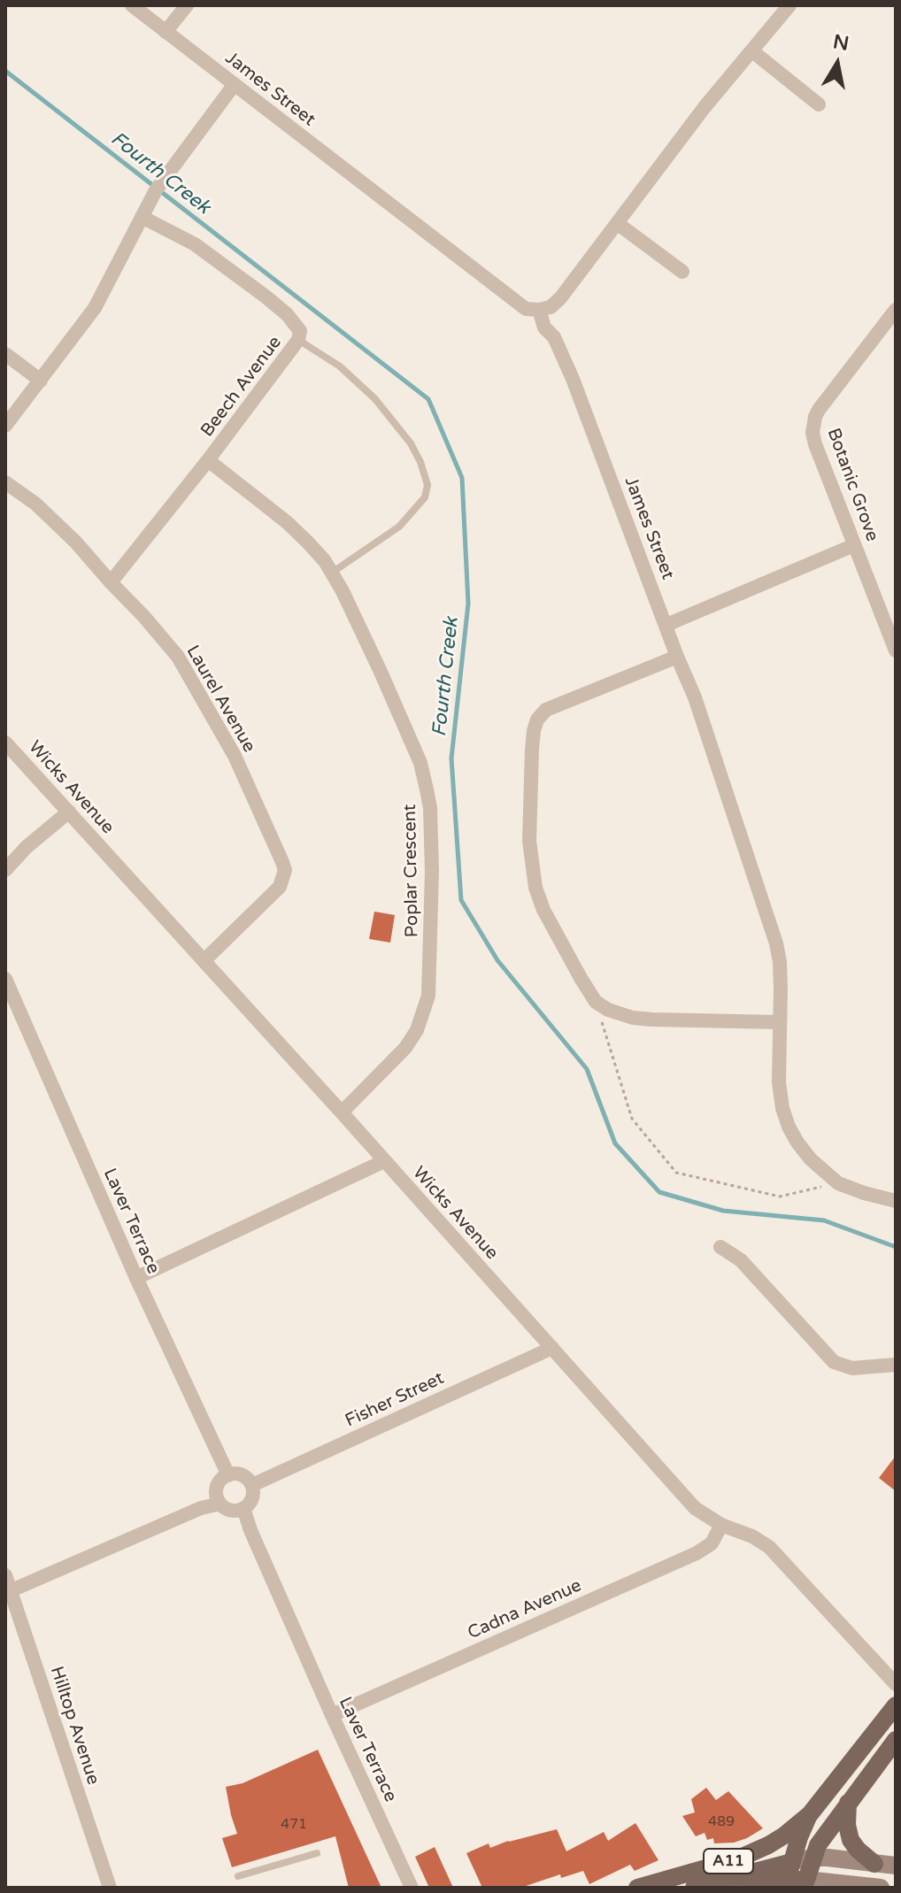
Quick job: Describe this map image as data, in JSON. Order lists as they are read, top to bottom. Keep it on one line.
{"streets":{"main road":["A11"],"street":["James Street","Beech Avenue","Botanic Grove","Laurel Avenue","Wicks Avenue","Poplar Crescent","Laver Terrace","Fisher Street","Cadna Avenue","Hilltop Avenue"]},"crossings":[["Beech Avenue","Laurel Avenue"],["Beech Avenue","Poplar Crescent"],["Laurel Avenue","Wicks Avenue"],["Wicks Avenue","Poplar Crescent"],["Wicks Avenue","Fisher Street"],["Wicks Avenue","Cadna Avenue"],["Laver Terrace","Fisher Street"],["Laver Terrace","Cadna Avenue"]],"water":["Fourth Creek"],"house_numbers":["489","471"],"north":"top"}
